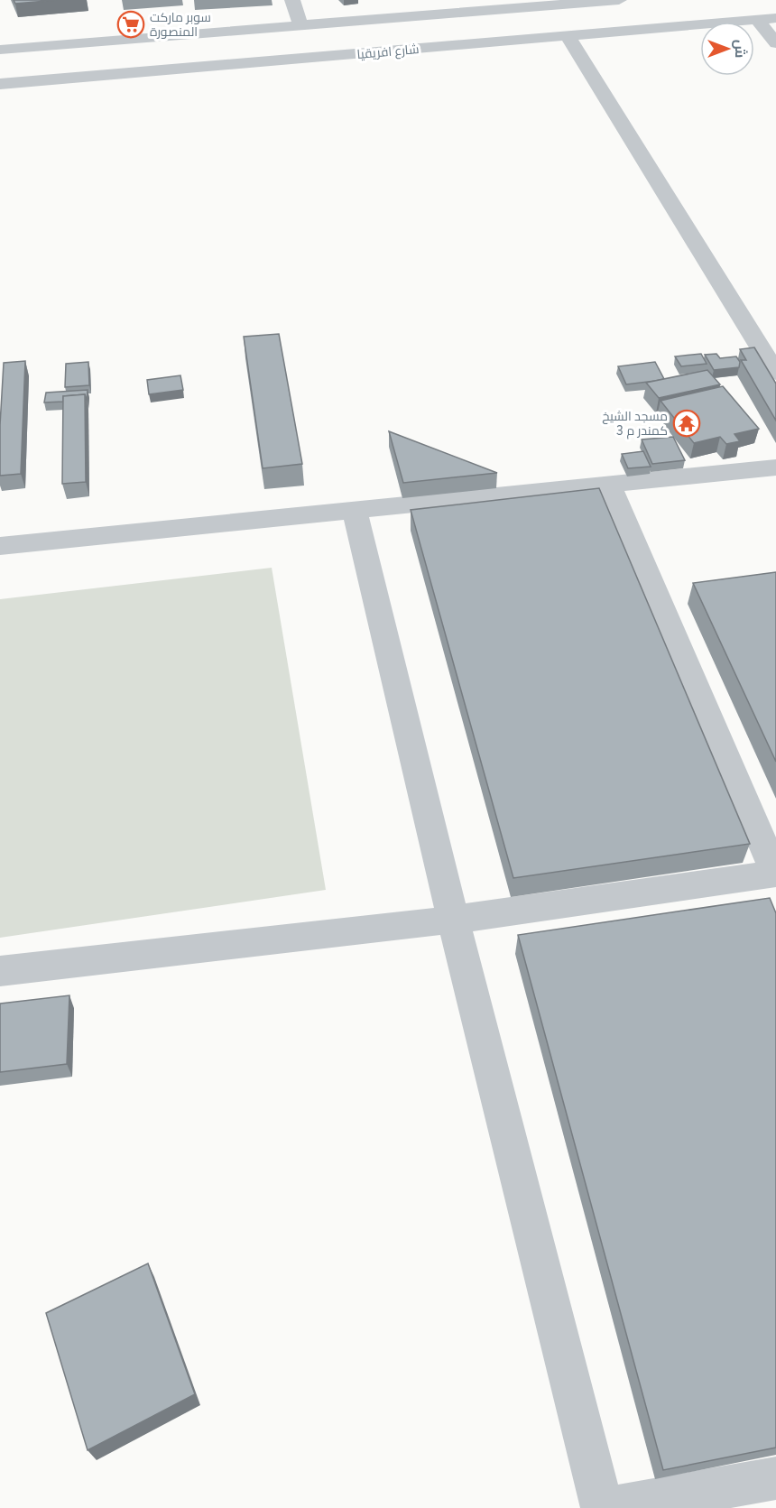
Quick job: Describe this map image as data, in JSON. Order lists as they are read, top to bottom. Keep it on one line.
{"streets":{"street":["شارع افريقيا"]},"places":{"supermarket":["سوبر ماركت المنصورة"],"temple":["مسجد الشيخ كمندر م 3"]},"north":"right"}
